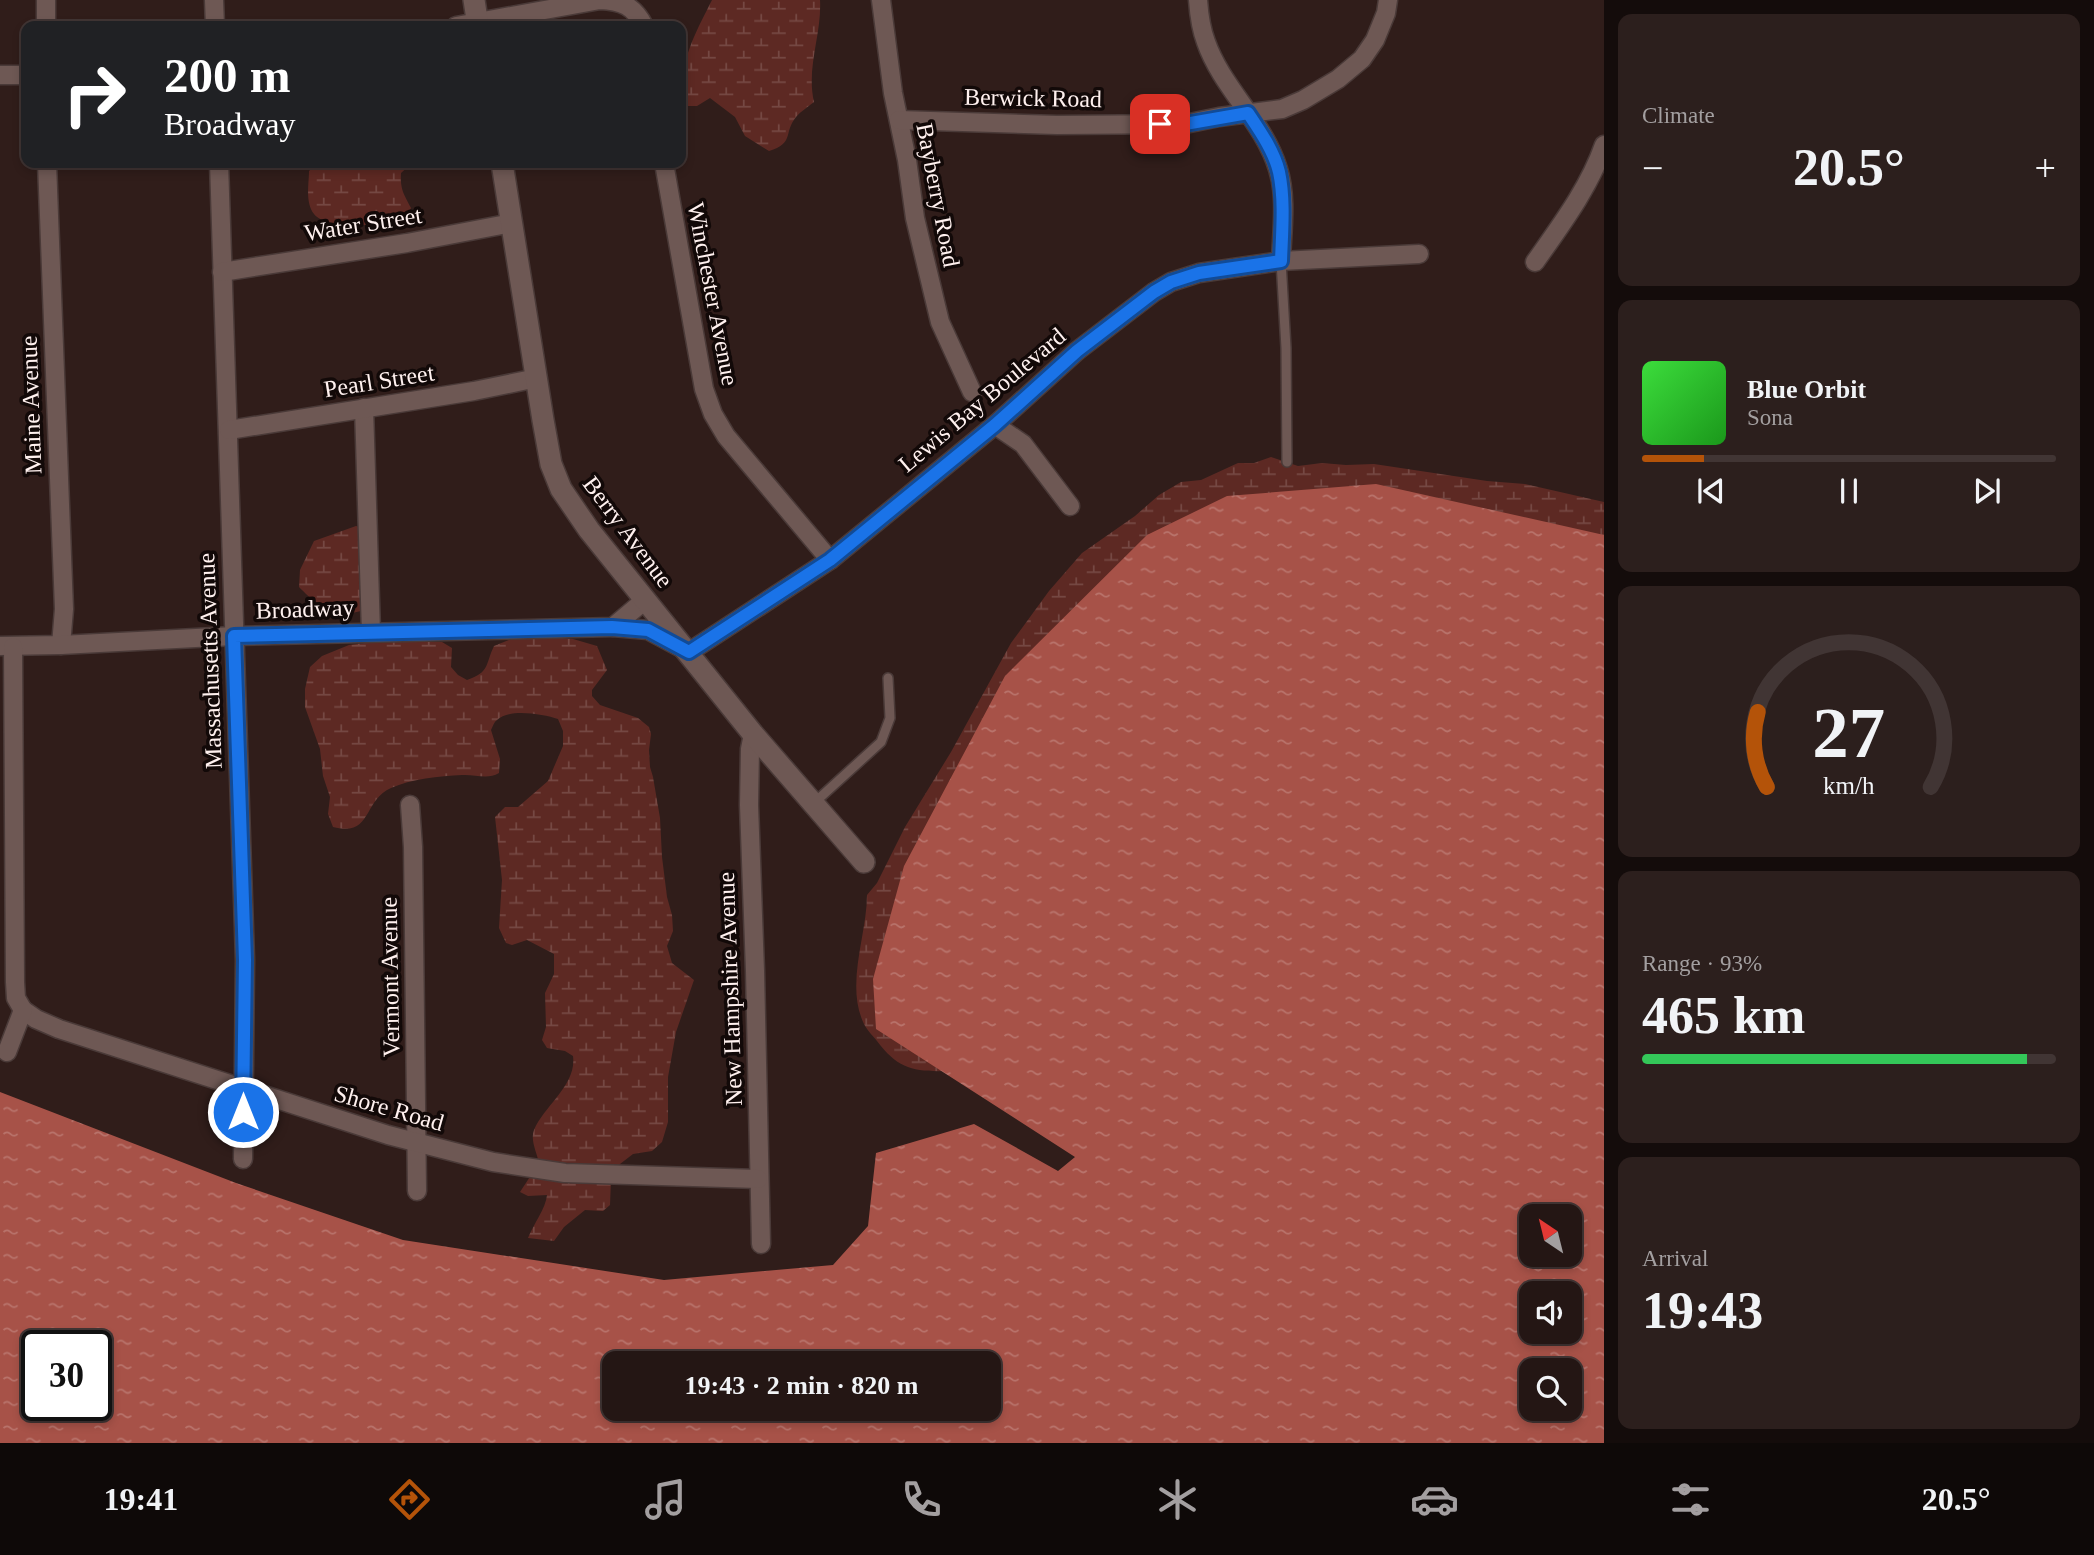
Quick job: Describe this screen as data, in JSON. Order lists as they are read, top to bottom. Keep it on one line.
{"streets":{"street":["Berwick Road","Bayberry Road","Water Street","Winchester Avenue","Pearl Street","Lewis Bay Boulevard","Maine Avenue","Berry Avenue","Broadway","Massachusetts Avenue","Vermont Avenue","New Hampshire Avenue","Shore Road"]},"crossings":[["Berwick Road","Bayberry Road"],["Water Street","Berry Avenue"],["Water Street","Massachusetts Avenue"],["Winchester Avenue","Lewis Bay Boulevard"],["Pearl Street","Berry Avenue"],["Pearl Street","Massachusetts Avenue"],["Lewis Bay Boulevard","Berry Avenue"],["Lewis Bay Boulevard","Broadway"],["Maine Avenue","Broadway"],["Berry Avenue","Broadway"],["Berry Avenue","New Hampshire Avenue"],["Broadway","Massachusetts Avenue"],["Massachusetts Avenue","Shore Road"],["Vermont Avenue","Shore Road"],["New Hampshire Avenue","Shore Road"]],"north":"top left","page":{"tile":["Climate",["Range · 93%","465 km"],["Arrival","19:43"]],"turn":["200 m","Broadway"],"heat":["−","20.5°","+"],"song":["Blue Orbit","Sona"],"limit":"30","trip":"19:43 · 2 min · 820 m","tabs":["19:41","20.5°"],"gauge":["27","km/h"]}}
